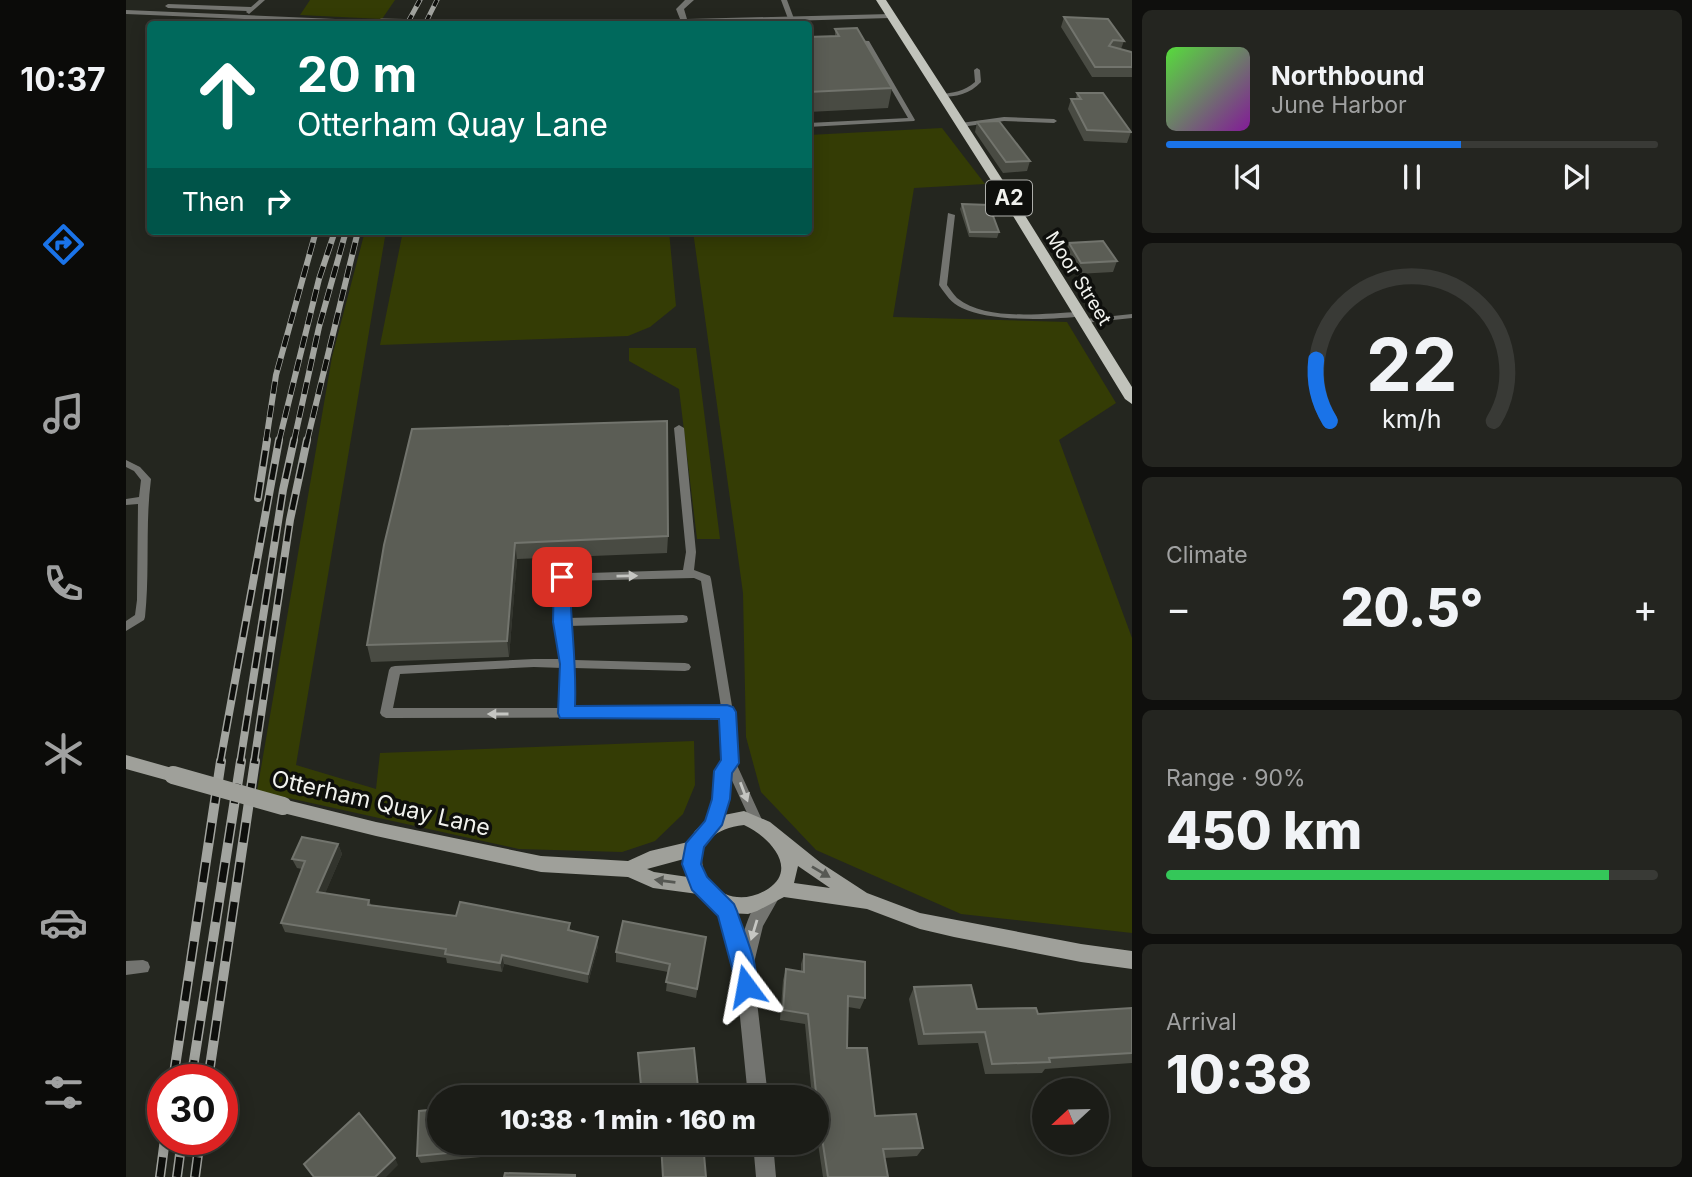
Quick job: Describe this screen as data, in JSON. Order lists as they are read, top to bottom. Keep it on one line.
{"streets":{"main road":["A2","Moor Street"],"street":["Otterham Quay Lane"]},"north":"left","page":{"tabs":"10:37","turn":["20 m","Otterham Quay Lane"],"song":["Northbound","June Harbor"],"then":"Then","tile":["Climate",["Range · 90%","450 km"],["Arrival","10:38"]],"heat":["−","20.5°","+"],"limit":"30","trip":"10:38 · 1 min · 160 m","gauge":["22","km/h"]}}
